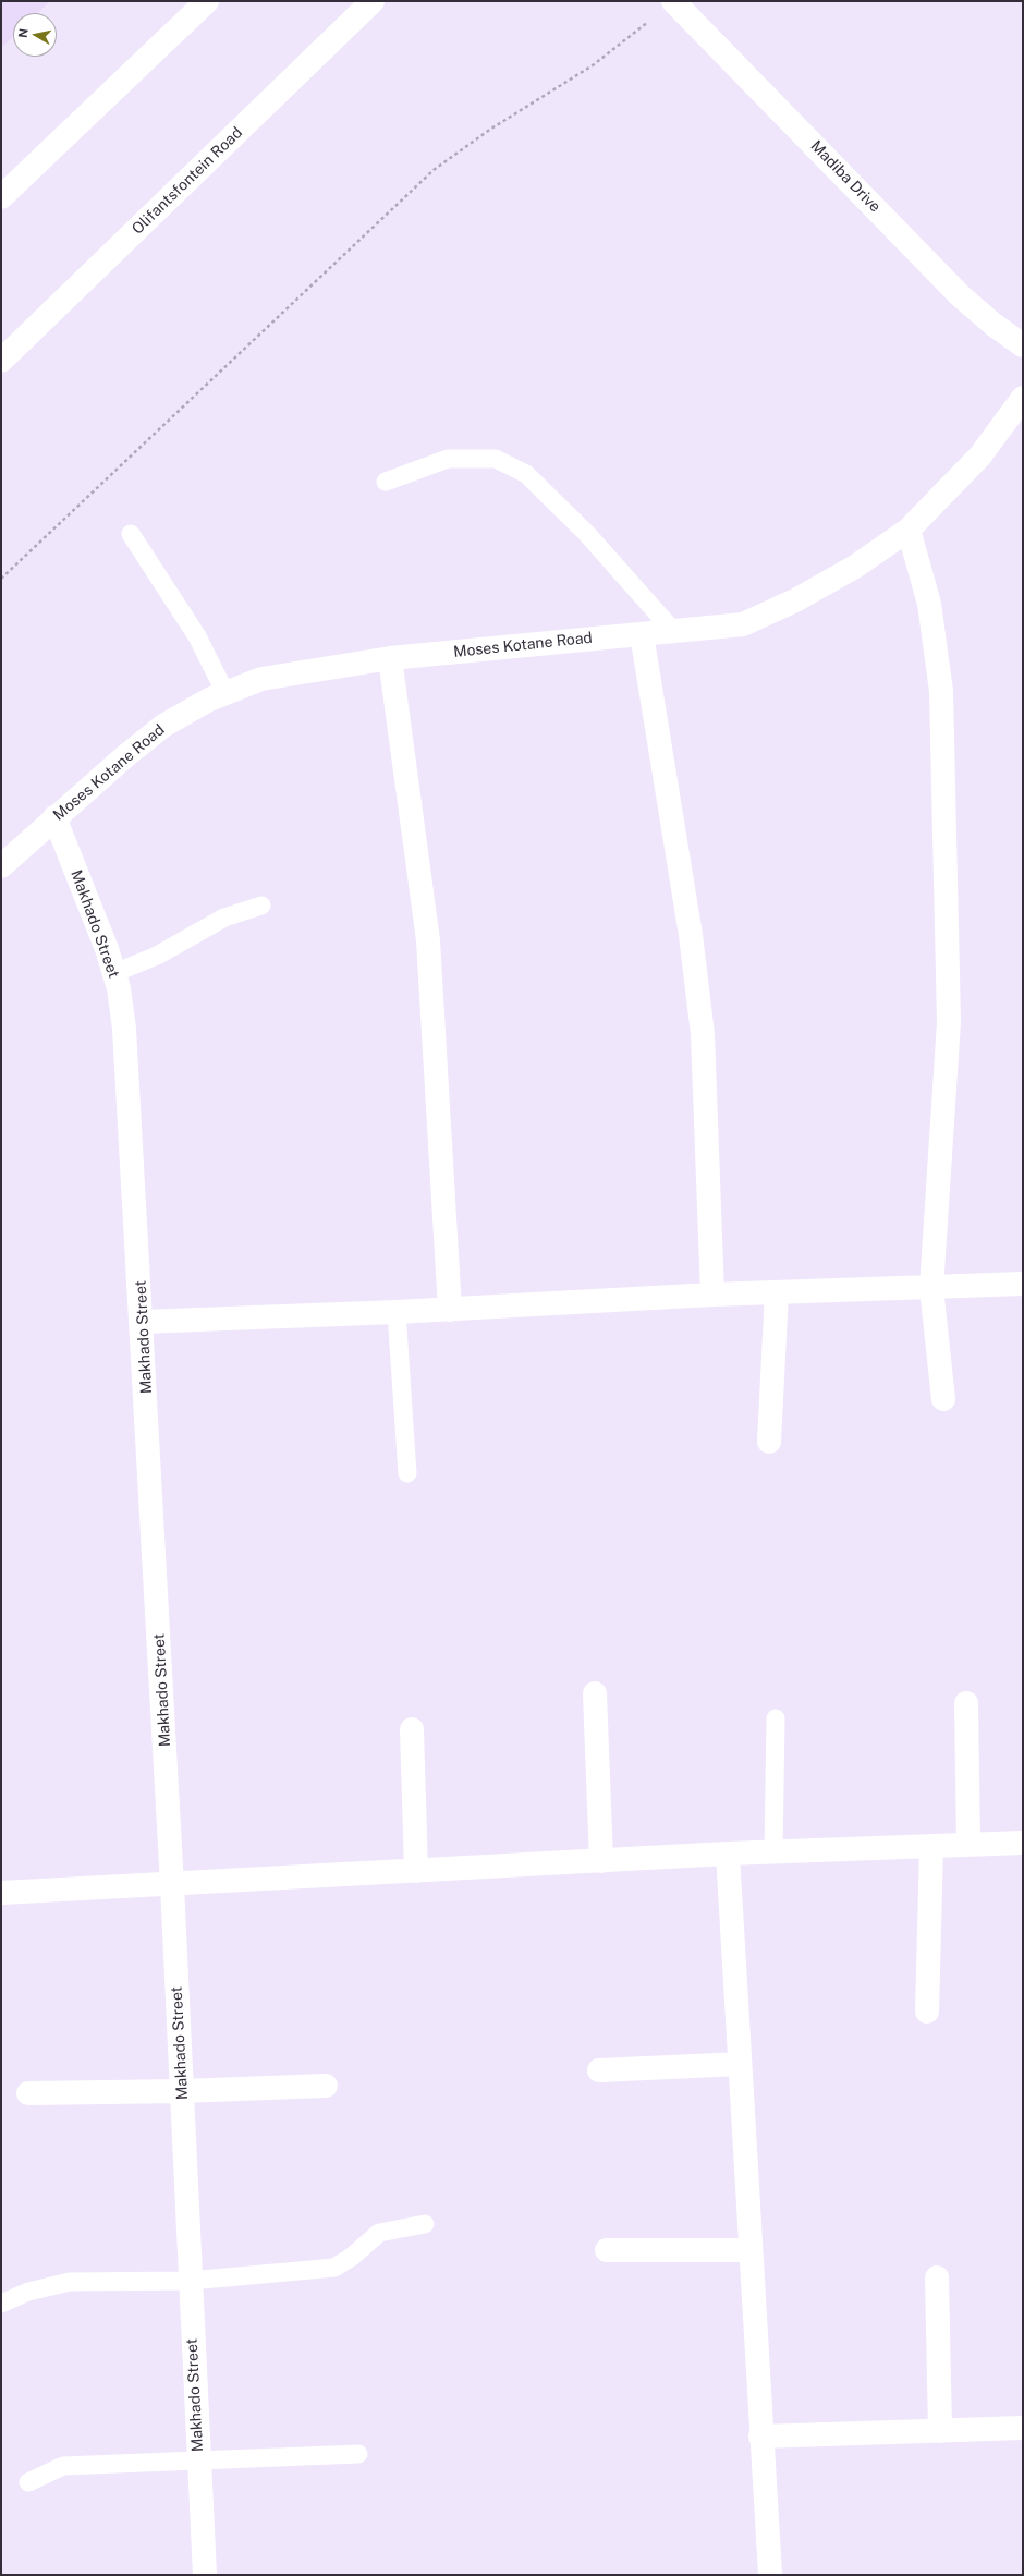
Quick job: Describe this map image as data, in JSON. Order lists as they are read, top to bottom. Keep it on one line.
{"streets":{"street":["Madiba Drive","Olifantsfontein Road","Moses Kotane Road","Makhado Street"]},"crossings":[["Moses Kotane Road","Makhado Street"]],"north":"left"}
